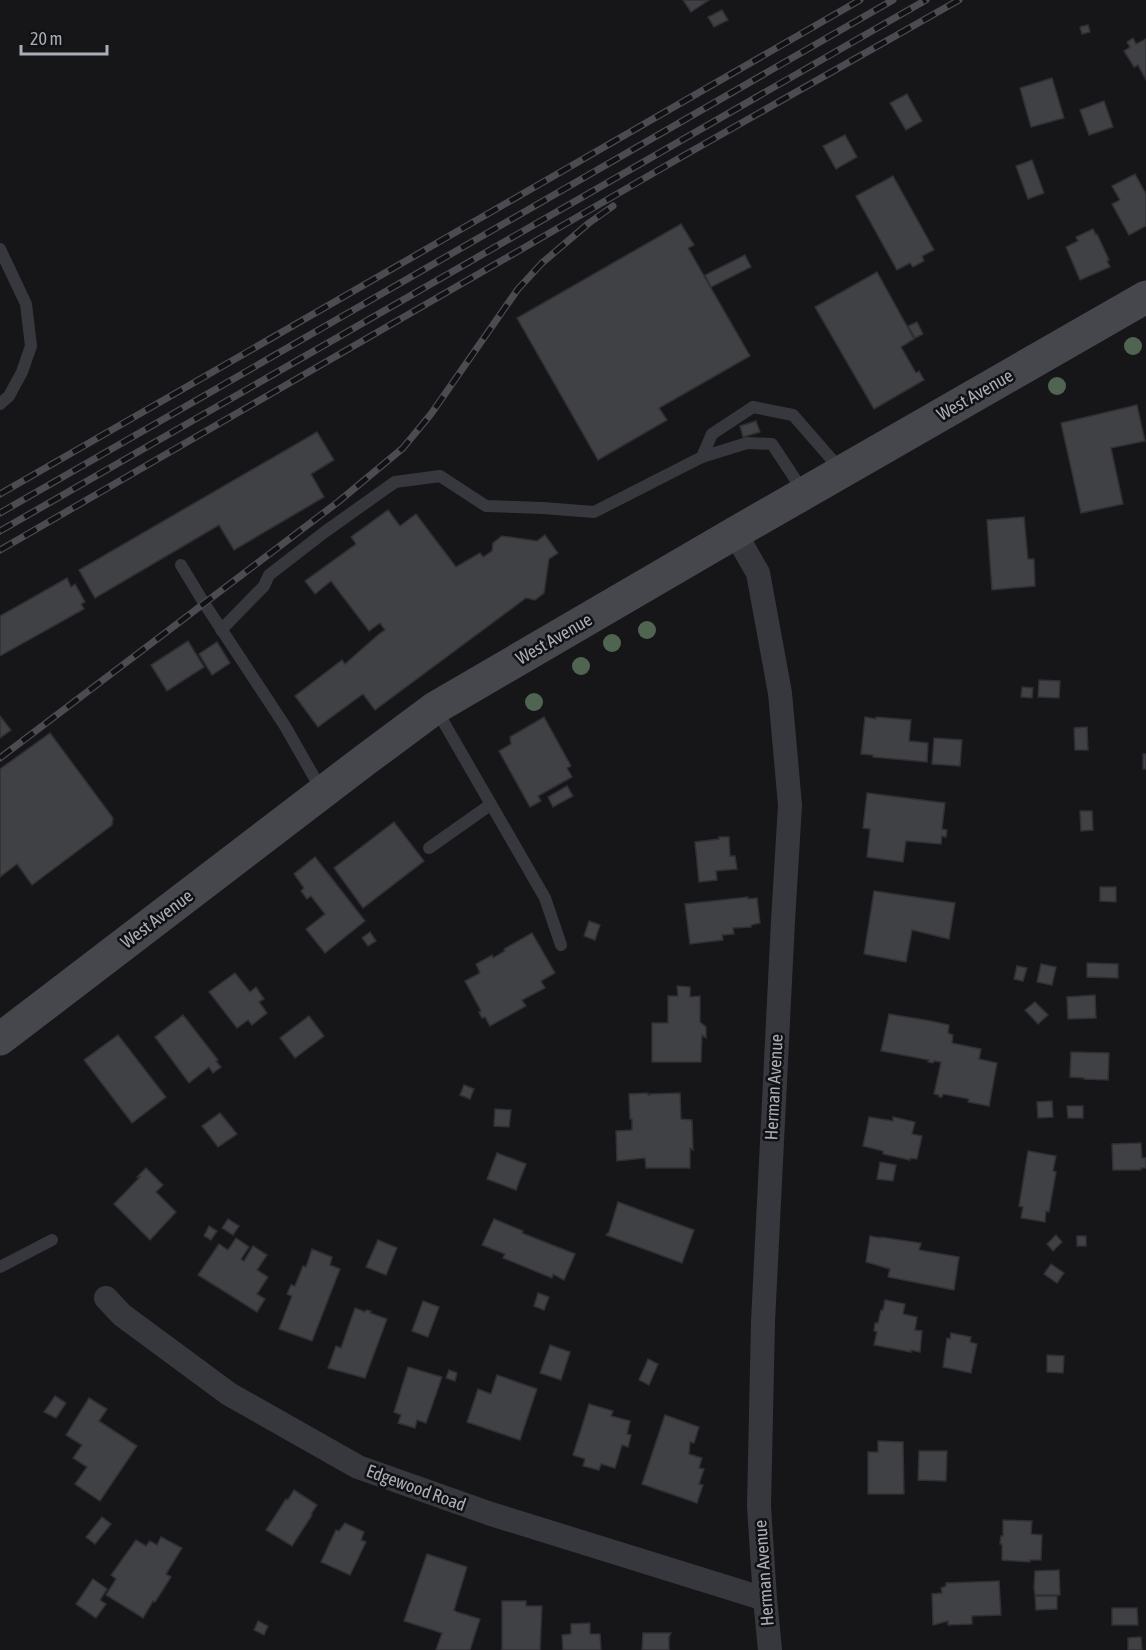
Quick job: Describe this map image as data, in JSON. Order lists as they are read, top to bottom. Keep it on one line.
{"streets":{"main road":["West Avenue"],"street":["Herman Avenue","Edgewood Road"]},"crossings":[["West Avenue","Herman Avenue"],["Herman Avenue","Edgewood Road"]],"scale_bar":"20 m"}
